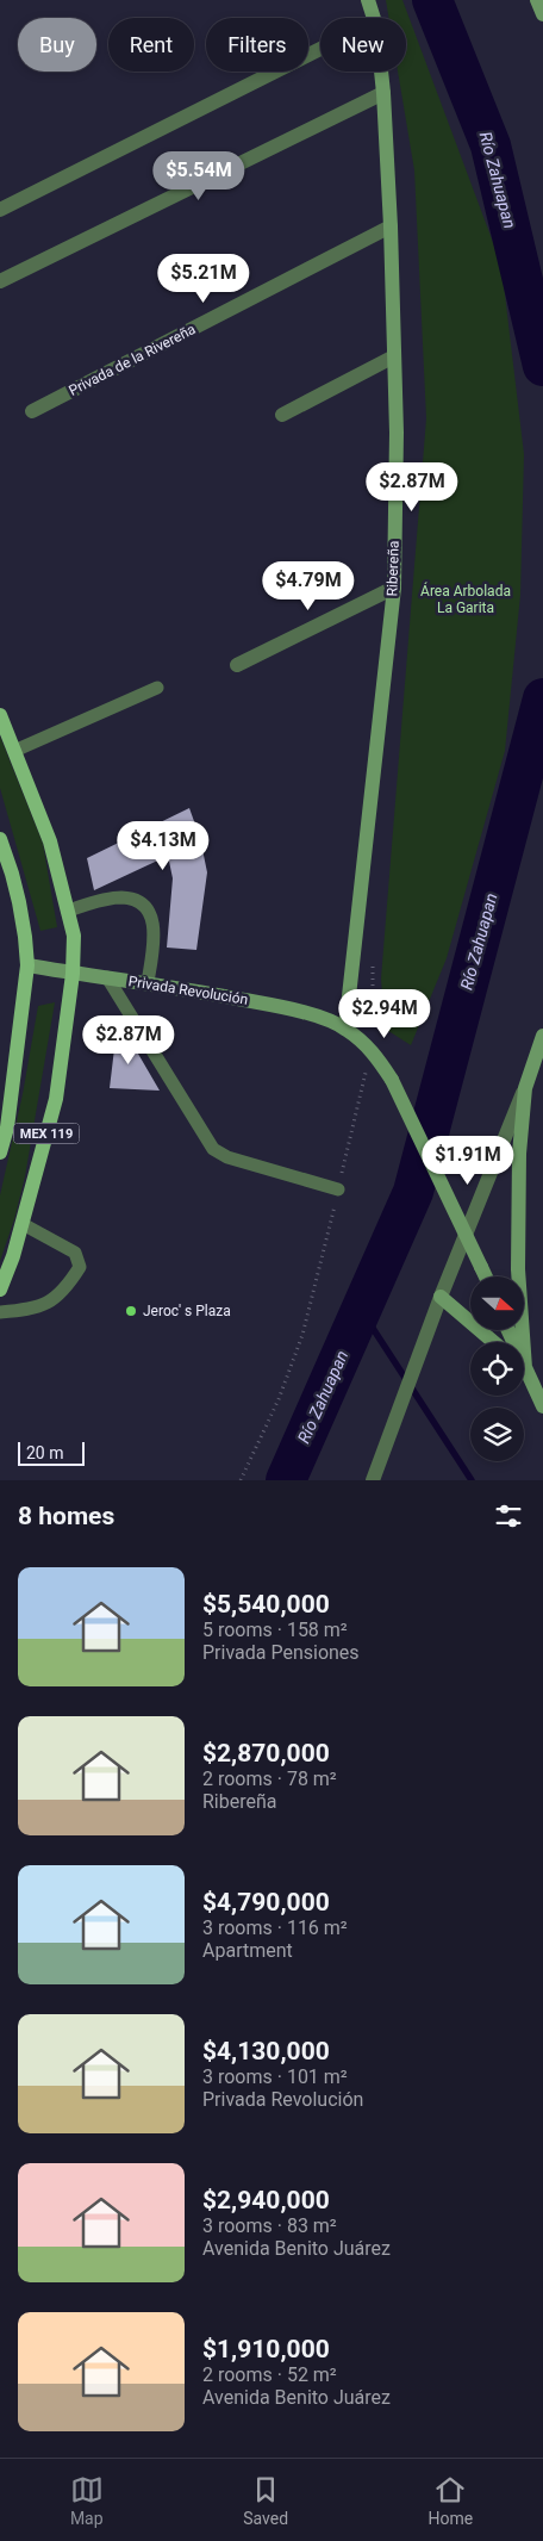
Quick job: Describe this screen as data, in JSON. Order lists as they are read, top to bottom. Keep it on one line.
{"streets":{"main road":["MEX 119"],"street":["Privada de la Rivereña","Ribereña","Privada Revolución"]},"crossings":[["Privada de la Rivereña","Ribereña"],["Ribereña","Privada Revolución"],["Privada Revolución","MEX 119"]],"water":["Río Zahuapan"],"parks":["Área Arbolada La Garita"],"places":["Jeroc' s Plaza"],"scale_bar":"20 m","north":"right","page":{"chip":["Buy","Rent","Filters","New"],"price":["$5.54M","$5.21M","$2.87M","$4.79M","$4.13M","$2.94M","$2.87M","$1.91M"],"scale":"20 m","heading":"8 homes","list":[{"name":"$5,540,000","note":"5 rooms · 158 m² · Privada Pensiones"},{"name":"$2,870,000","note":"2 rooms · 78 m² · Ribereña"},{"name":"$4,790,000","note":"3 rooms · 116 m² · Apartment"},{"name":"$4,130,000","note":"3 rooms · 101 m² · Privada Revolución"},{"name":"$2,940,000","note":"3 rooms · 83 m² · Avenida Benito Juárez"},{"name":"$1,910,000","note":"2 rooms · 52 m² · Avenida Benito Juárez"}],"tabs":["Map","Saved","Home"]}}
